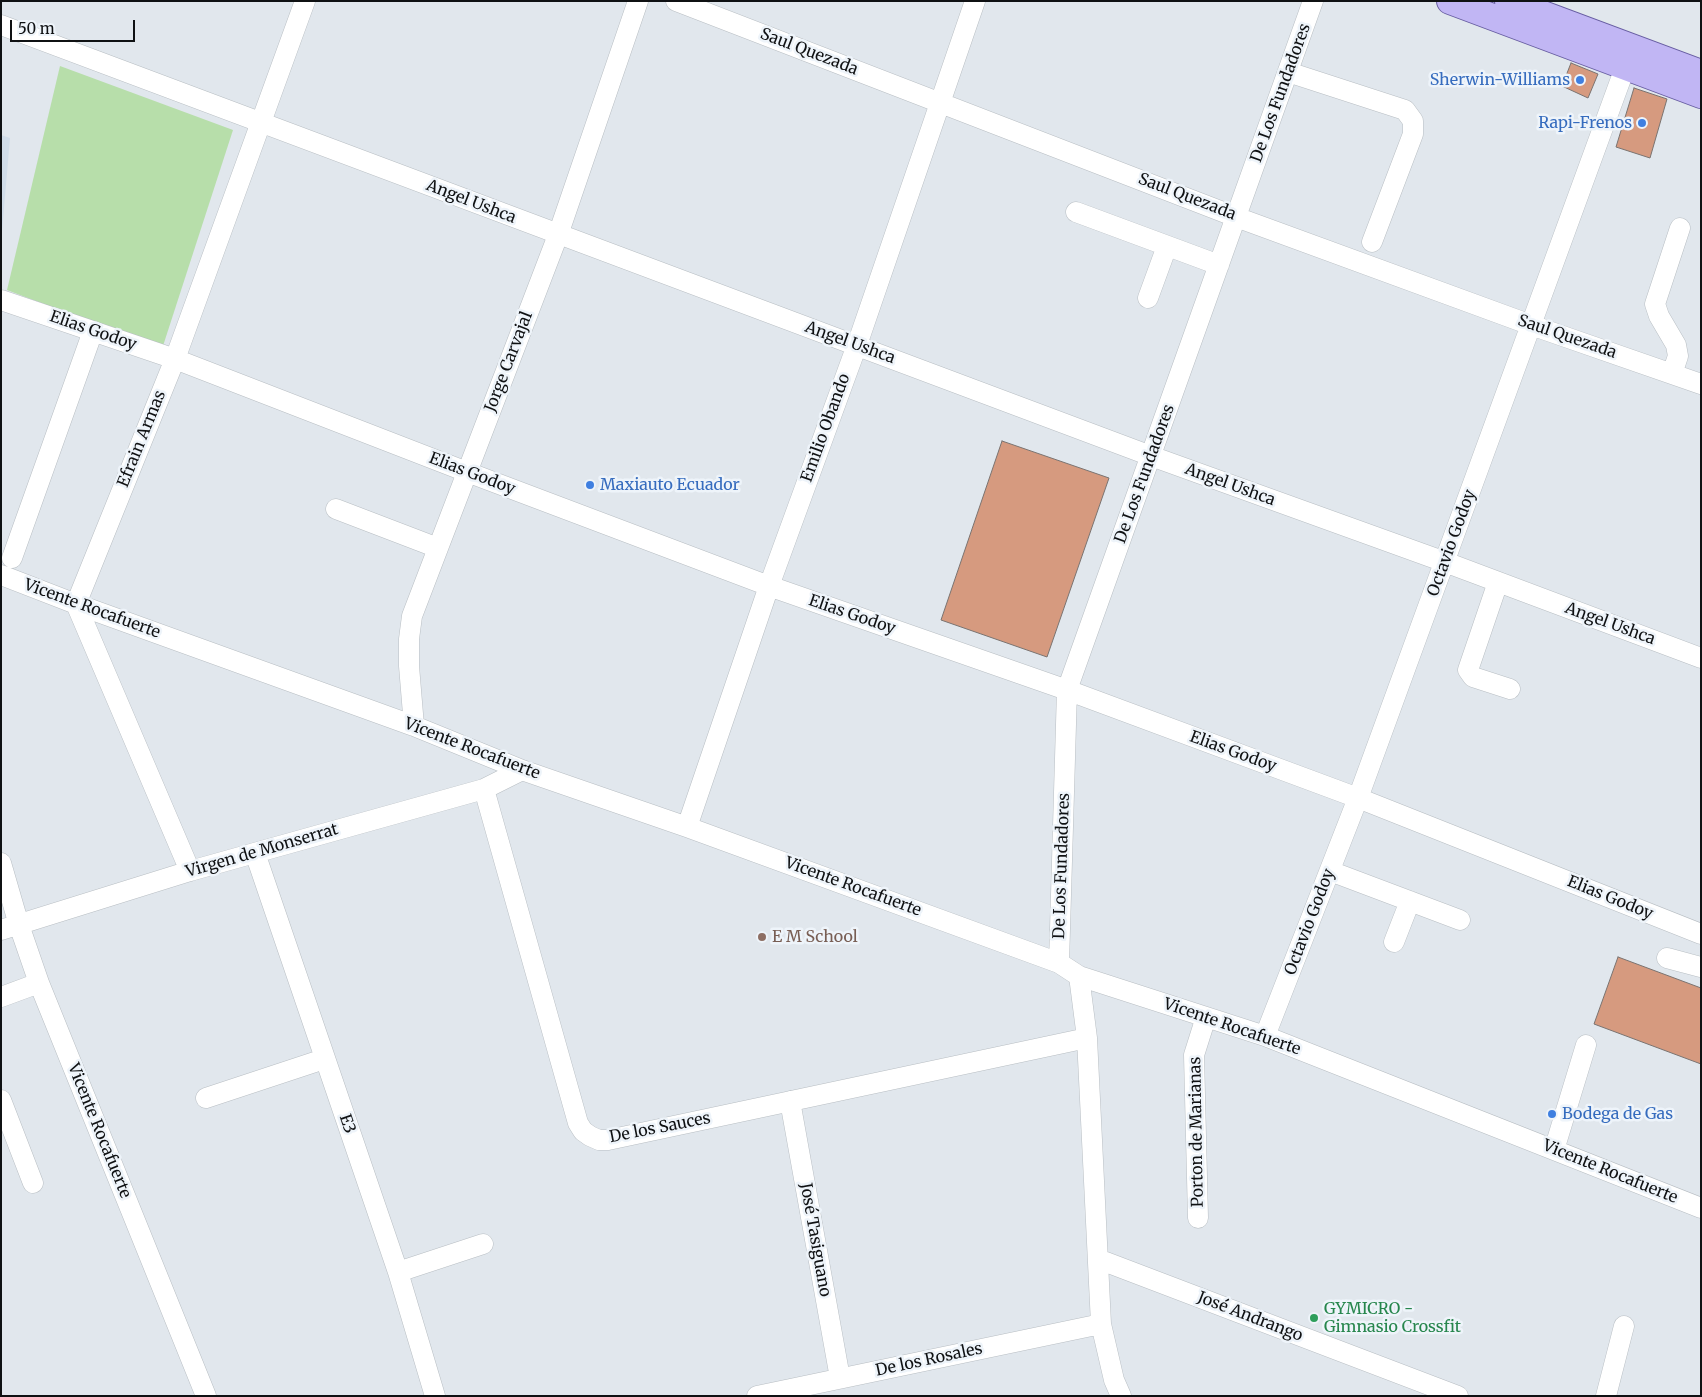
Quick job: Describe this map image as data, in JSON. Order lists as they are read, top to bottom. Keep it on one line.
{"streets":{"street":["Saul Quezada","De Los Fundadores","Angel Ushca","Elias Godoy","Jorge Carvajal","Emilio Obando","Efrain Armas","Octavio Godoy","Vicente Rocafuerte","Virgen de Monserrat","E3","De los Sauces","Porton de Marianas","José Tasiguano","José Andrango","De los Rosales"]},"crossings":[["Saul Quezada","De Los Fundadores"],["Saul Quezada","Emilio Obando"],["Saul Quezada","Octavio Godoy"],["De Los Fundadores","Angel Ushca"],["De Los Fundadores","Elias Godoy"],["De Los Fundadores","Vicente Rocafuerte"],["Angel Ushca","Jorge Carvajal"],["Angel Ushca","Emilio Obando"],["Angel Ushca","Efrain Armas"],["Angel Ushca","Octavio Godoy"],["Elias Godoy","Jorge Carvajal"],["Elias Godoy","Emilio Obando"],["Elias Godoy","Efrain Armas"],["Elias Godoy","Octavio Godoy"],["Jorge Carvajal","Vicente Rocafuerte"],["Emilio Obando","Vicente Rocafuerte"],["Efrain Armas","Vicente Rocafuerte"],["Octavio Godoy","Vicente Rocafuerte"],["Vicente Rocafuerte","Virgen de Monserrat"],["Vicente Rocafuerte","Porton de Marianas"],["Virgen de Monserrat","E3"],["Virgen de Monserrat","De los Sauces"],["De los Sauces","José Tasiguano"],["José Tasiguano","De los Rosales"]],"places":["Sherwin-Williams","Rapi-Frenos","Maxiauto Ecuador","E M School","Bodega de Gas","GYMICRO - Gimnasio Crossfit"],"scale_bar":"50 m"}
